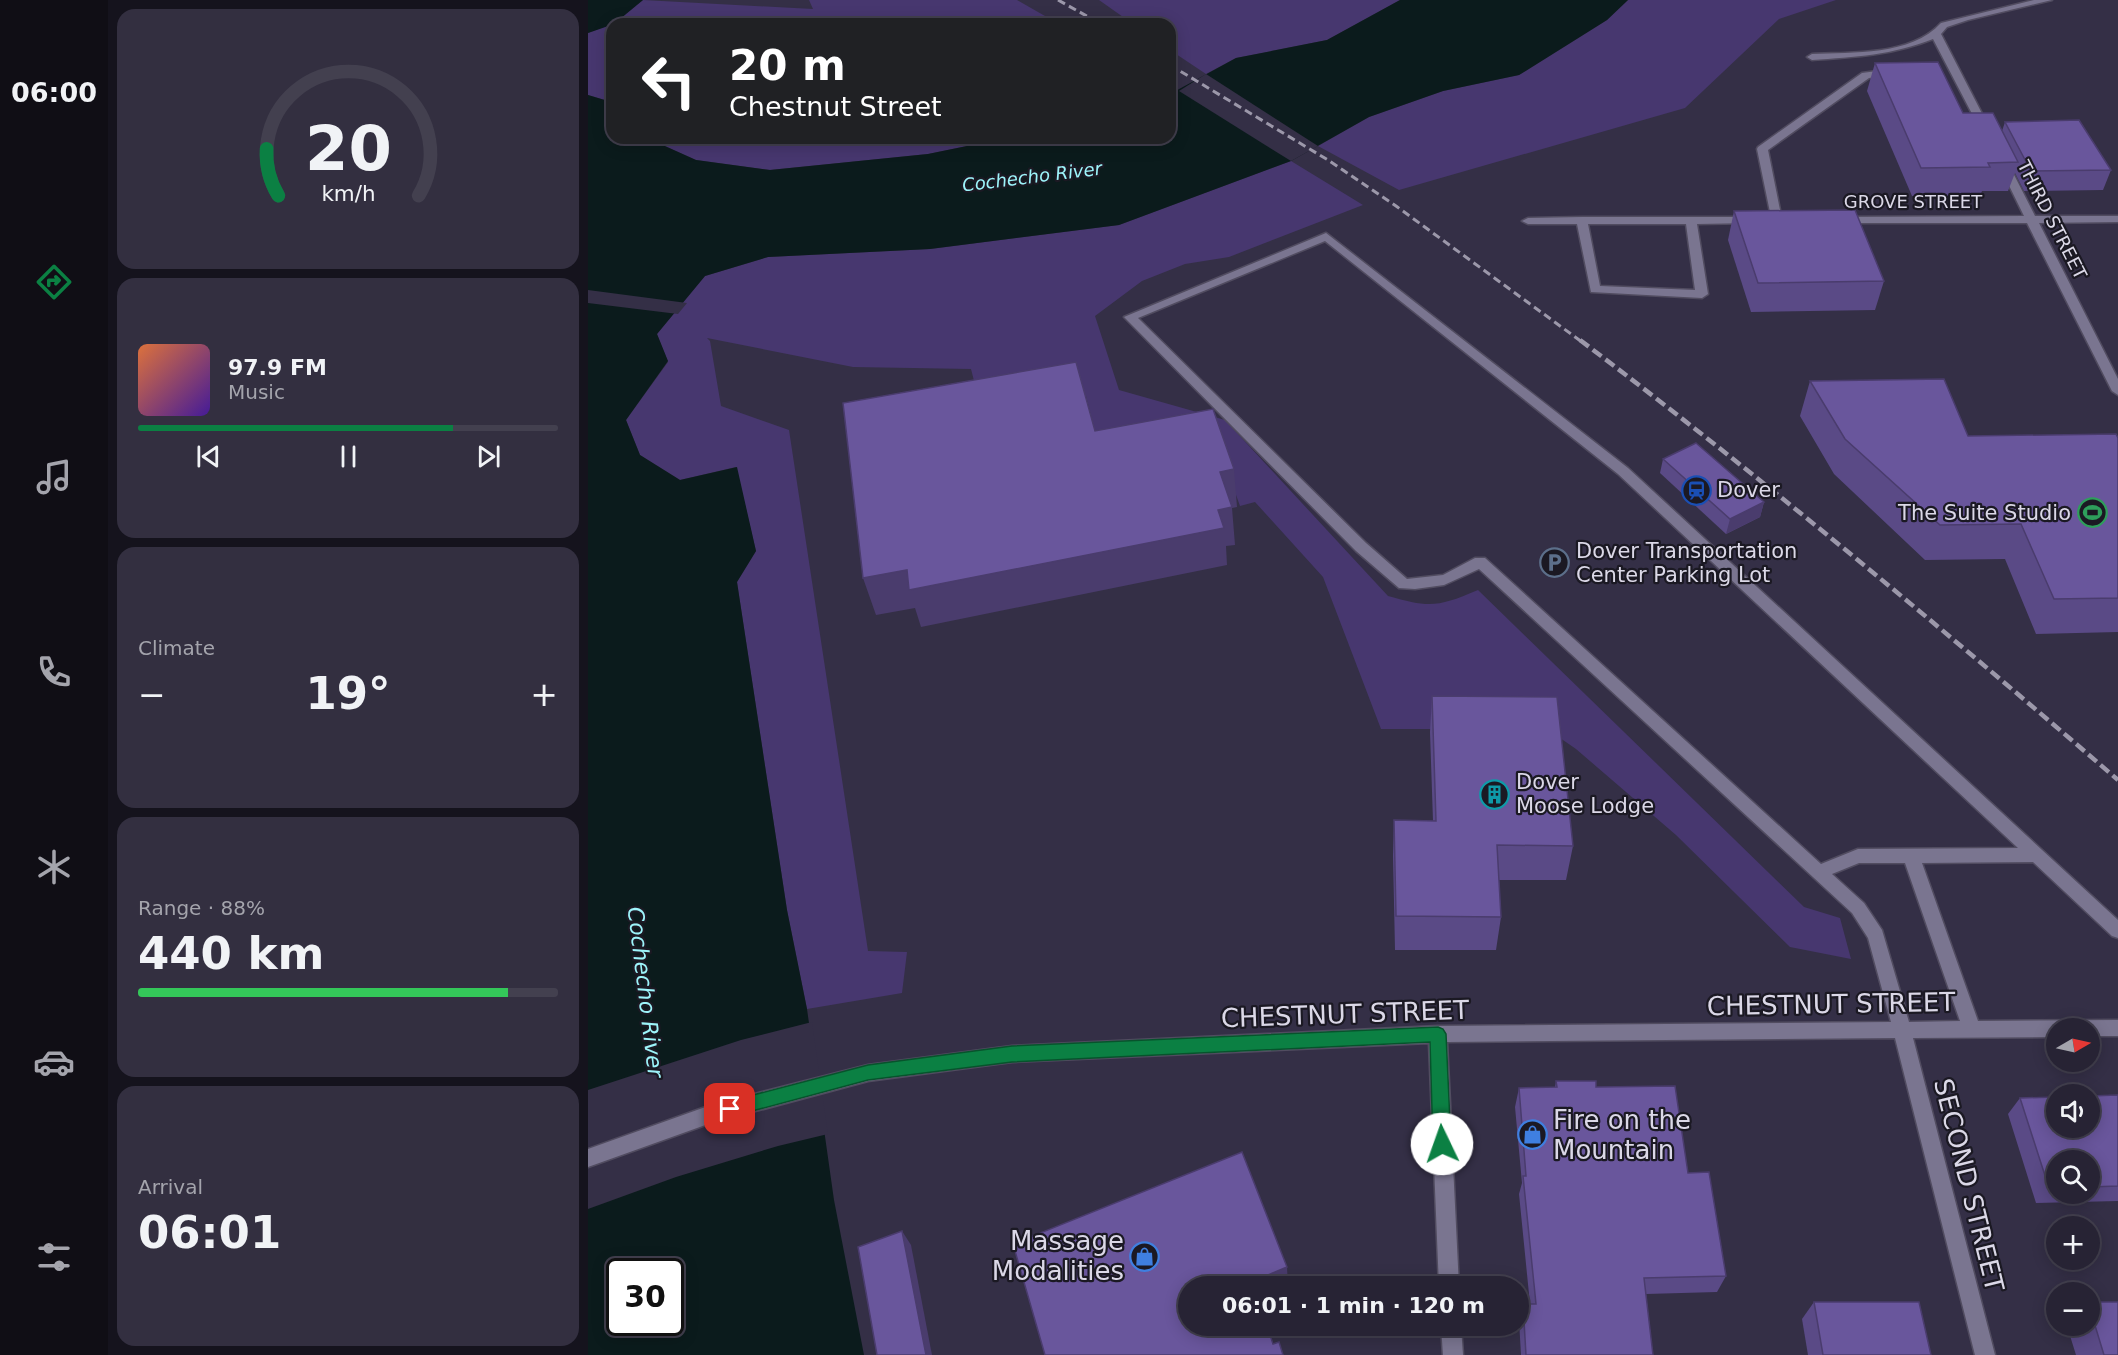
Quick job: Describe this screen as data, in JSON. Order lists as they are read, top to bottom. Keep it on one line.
{"streets":{"street":["GROVE STREET","THIRD STREET","CHESTNUT STREET","SECOND STREET"]},"crossings":[["GROVE STREET","THIRD STREET"],["CHESTNUT STREET","SECOND STREET"]],"water":["Cochecho River"],"places":{"station":["Dover"],"sports":["The Suite Studio"],"parking":["Dover Transportation Center Parking Lot"],"building":["Dover Moose Lodge"],"shop":["Fire on the Mountain","Massage Modalities"]},"north":"right","page":{"tabs":"06:00","turn":["20 m","Chestnut Street"],"song":["97.9 FM","Music"],"tile":["Climate",["Range · 88%","440 km"],["Arrival","06:01"]],"heat":["−","19°","+"],"map_buttons":["+","−"],"limit":"30","trip":"06:01 · 1 min · 120 m","gauge":["20","km/h"]}}
